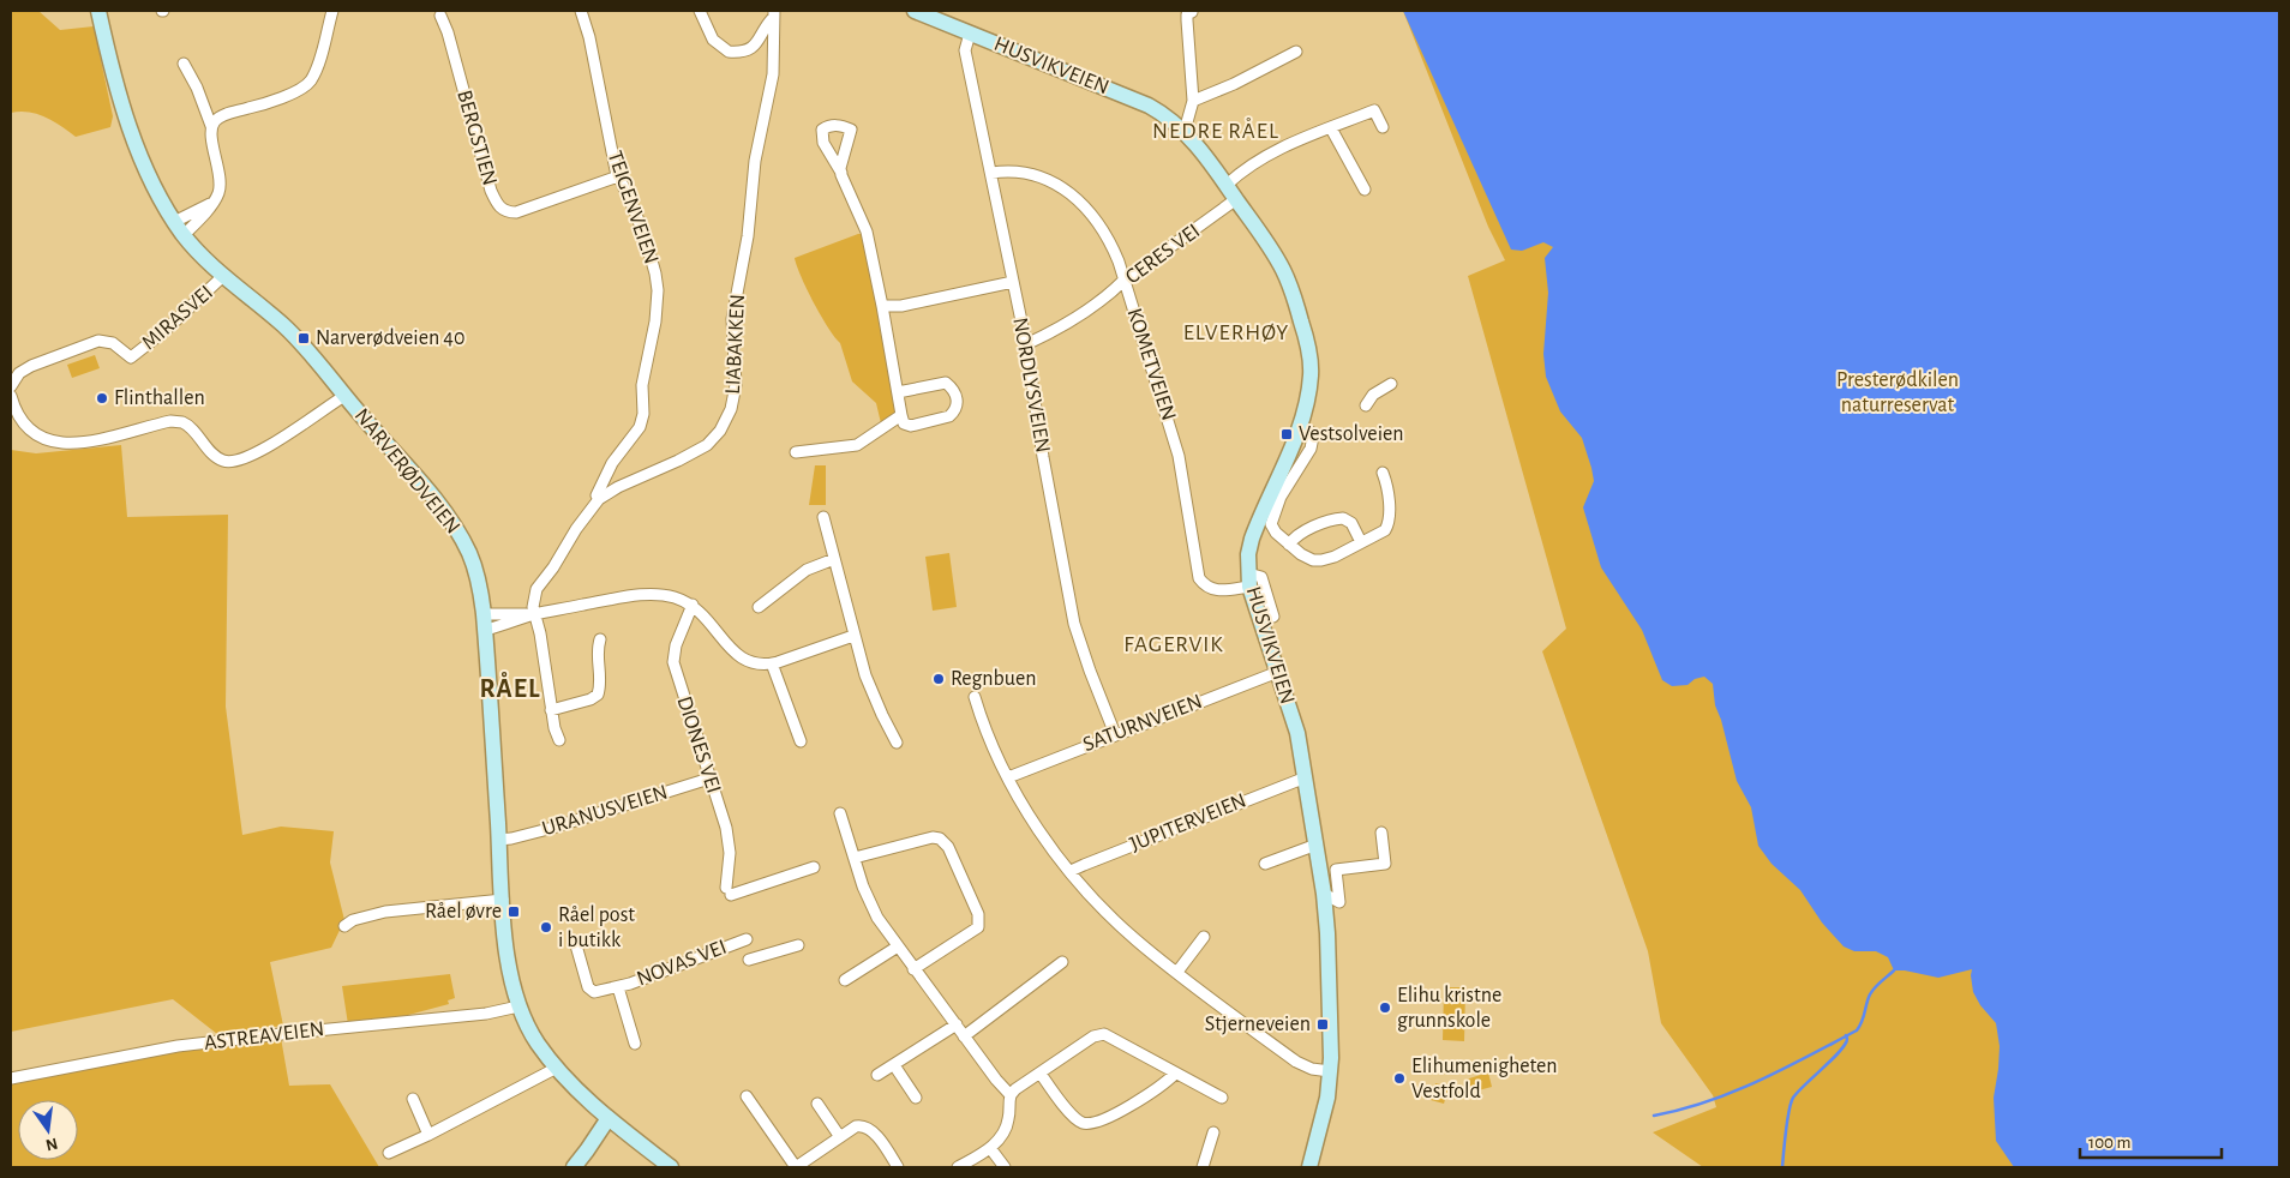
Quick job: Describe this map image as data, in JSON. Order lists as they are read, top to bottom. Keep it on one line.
{"streets":{"main road":["HUSVIKVEIEN","NARVERØDVEIEN"],"street":["BERGSTIEN","TEIGENVEIEN","CERES VEI","MIRASVEI","LIABAKKEN","KOMETVEIEN","NORDLYSVEIEN","SATURNVEIEN","DIONES VEI","URANUSVEIEN","JUPITERVEIEN","NOVAS VEI","ASTREAVEIEN"]},"crossings":[["HUSVIKVEIEN","CERES VEI"],["HUSVIKVEIEN","KOMETVEIEN"],["HUSVIKVEIEN","NORDLYSVEIEN"],["HUSVIKVEIEN","SATURNVEIEN"],["HUSVIKVEIEN","JUPITERVEIEN"],["BERGSTIEN","TEIGENVEIEN"],["TEIGENVEIEN","LIABAKKEN"],["CERES VEI","KOMETVEIEN"],["CERES VEI","NORDLYSVEIEN"],["MIRASVEI","NARVERØDVEIEN"],["KOMETVEIEN","NORDLYSVEIEN"],["NORDLYSVEIEN","SATURNVEIEN"],["NARVERØDVEIEN","URANUSVEIEN"],["NARVERØDVEIEN","ASTREAVEIEN"],["DIONES VEI","URANUSVEIEN"]],"districts":["NEDRE RÅEL","ELVERHØY","FAGERVIK","RÅEL"],"parks":["Presterødkilen naturreservat"],"places":{"transit":["Narverødveien 40","Vestsolveien","Råel øvre","Stjerneveien"],"other":["Flinthallen","Regnbuen","Råel post i butikk","Elihu kristne grunnskole","Elihumenigheten Vestfold"]},"scale_bar":"100 m","north":"bottom"}
